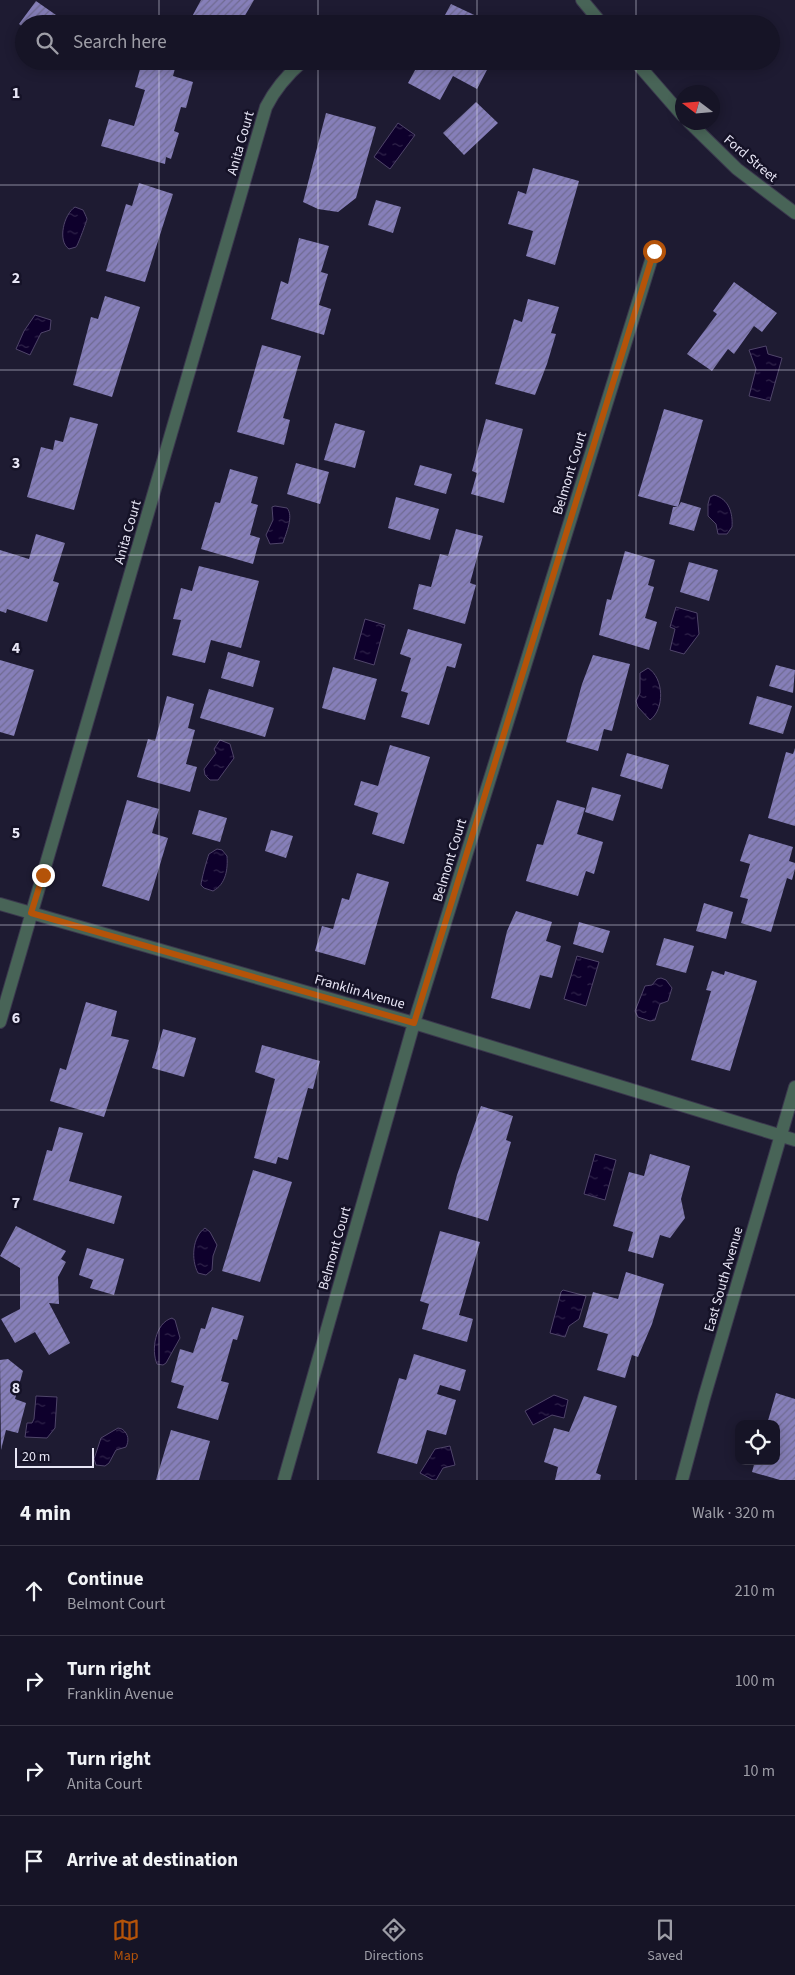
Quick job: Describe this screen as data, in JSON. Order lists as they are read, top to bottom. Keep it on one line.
{"streets":{"street":["Anita Court","Ford Street","Belmont Court","Franklin Avenue","East South Avenue"]},"crossings":[["Anita Court","Franklin Avenue"],["Belmont Court","Franklin Avenue"],["Franklin Avenue","East South Avenue"]],"scale_bar":"20 m","north":"left","page":{"search":"Search here","scale":"20 m","heading":["4 min","Walk · 320 m"],"list":[["Continue","Belmont Court","210 m"],["Turn right","Franklin Avenue","100 m"],["Turn right","Anita Court","10 m"],"Arrive at destination"],"nav":["Map","Directions","Saved"]},"grid":{"rows":["1","2","3","4","5","6","7","8"]}}
